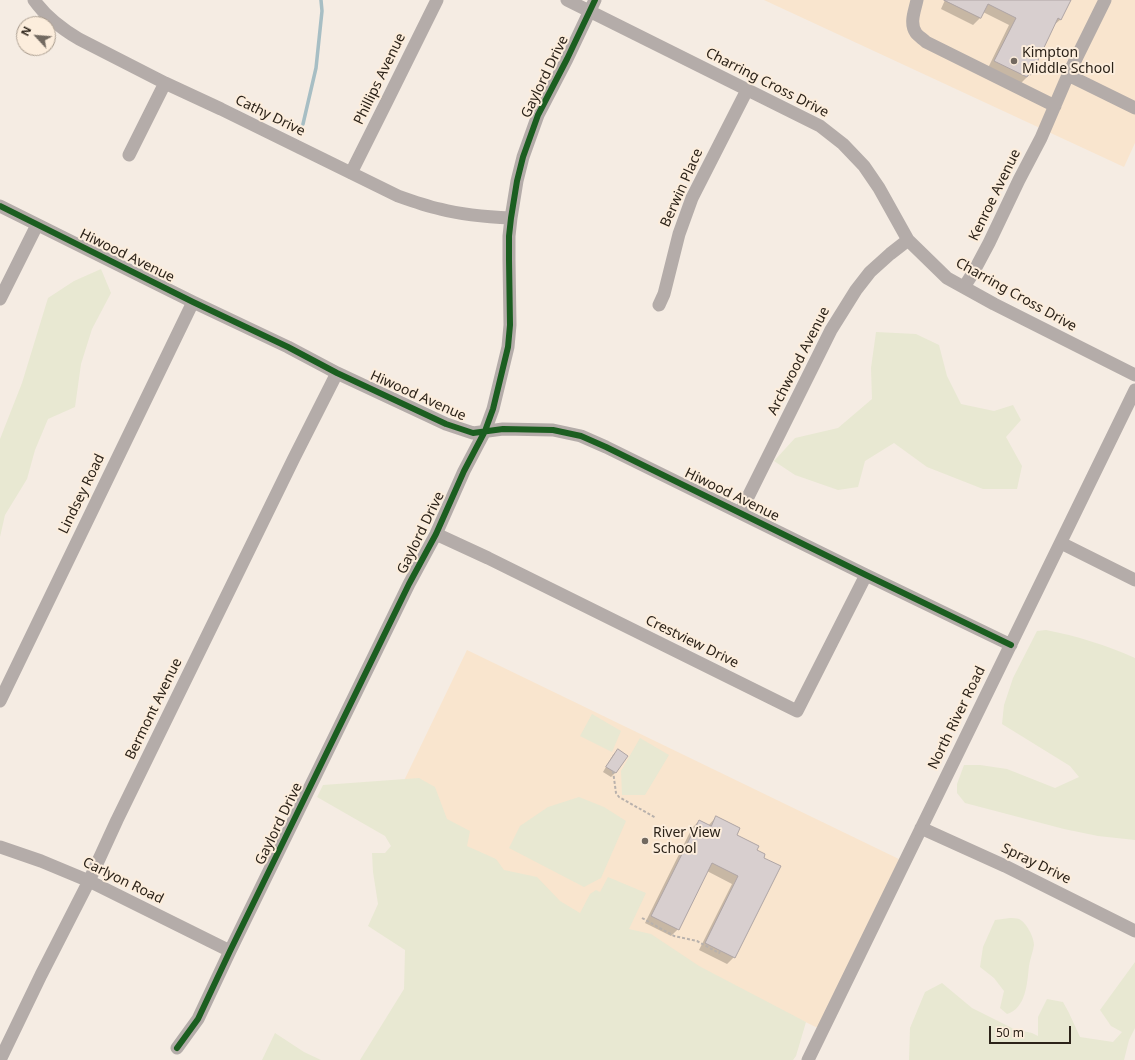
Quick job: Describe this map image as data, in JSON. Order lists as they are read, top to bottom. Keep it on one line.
{"streets":{"street":["Gaylord Drive","Phillips Avenue","Charring Cross Drive","Cathy Drive","Berwin Place","Kenroe Avenue","Hiwood Avenue","Archwood Avenue","Lindsey Road","Crestview Drive","Bermont Avenue","North River Road","Spray Drive","Carlyon Road"]},"crossings":[["Gaylord Drive","Charring Cross Drive"],["Gaylord Drive","Cathy Drive"],["Gaylord Drive","Hiwood Avenue"],["Gaylord Drive","Crestview Drive"],["Gaylord Drive","Carlyon Road"],["Phillips Avenue","Cathy Drive"],["Charring Cross Drive","Berwin Place"],["Charring Cross Drive","Kenroe Avenue"],["Charring Cross Drive","Archwood Avenue"],["Hiwood Avenue","Archwood Avenue"],["Hiwood Avenue","Lindsey Road"],["Hiwood Avenue","Crestview Drive"],["Hiwood Avenue","Bermont Avenue"],["Hiwood Avenue","North River Road"],["Bermont Avenue","Carlyon Road"],["North River Road","Spray Drive"]],"places":["Kimpton Middle School","River View School"],"scale_bar":"50 m","north":"top left"}
